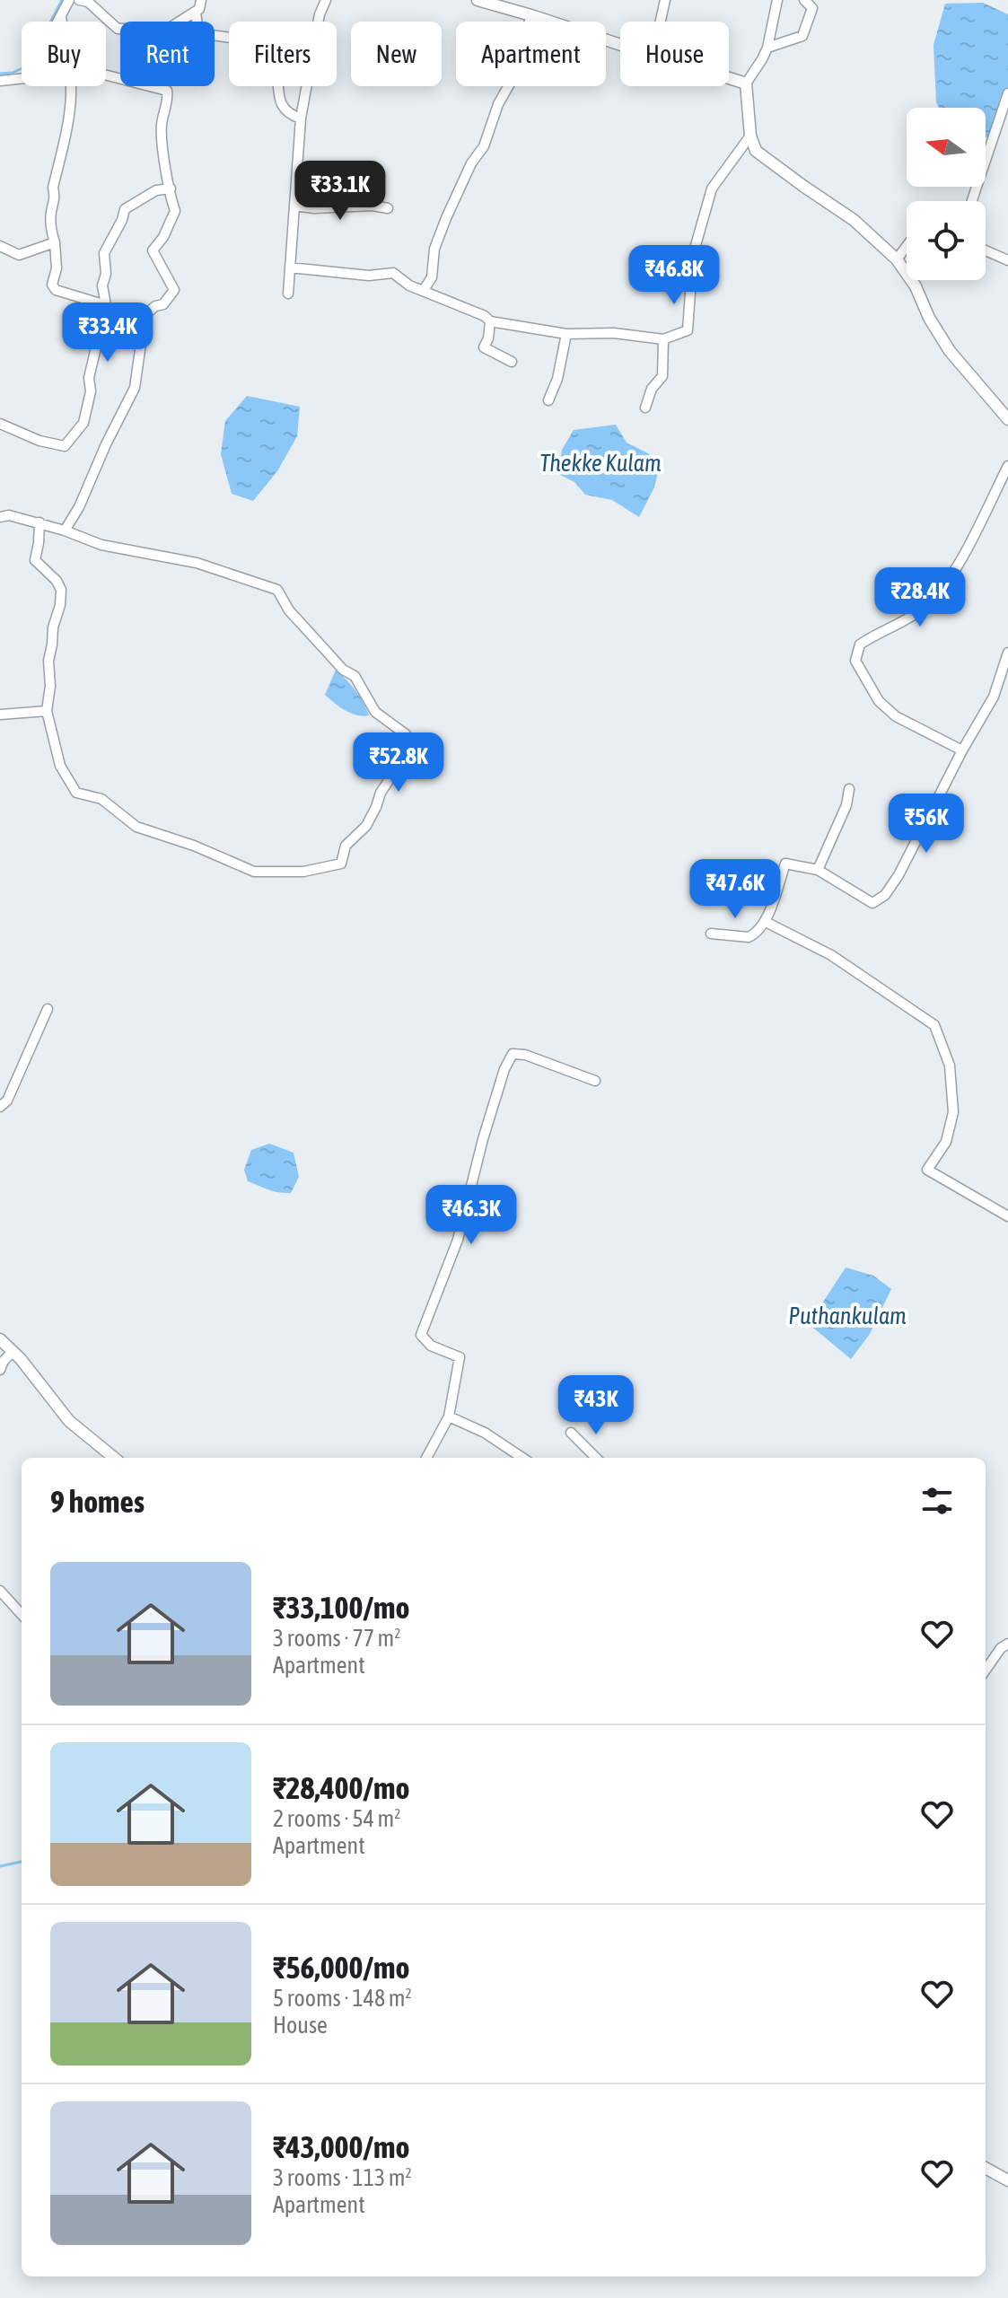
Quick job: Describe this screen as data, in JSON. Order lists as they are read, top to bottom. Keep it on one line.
{"water":["Thekke Kulam","Puthankulam"],"north":"left","page":{"chip":["Buy","Rent","Filters","New","Apartment","House"],"price":["₹33.1K","₹46.8K","₹33.4K","₹28.4K","₹52.8K","₹56K","₹47.6K","₹46.3K","₹43K"],"heading":"9 homes","list":[{"name":"₹33,100/mo","note":"3 rooms · 77 m² · Apartment"},{"name":"₹28,400/mo","note":"2 rooms · 54 m² · Apartment"},{"name":"₹56,000/mo","note":"5 rooms · 148 m² · House"},{"name":"₹43,000/mo","note":"3 rooms · 113 m² · Apartment"}]}}
